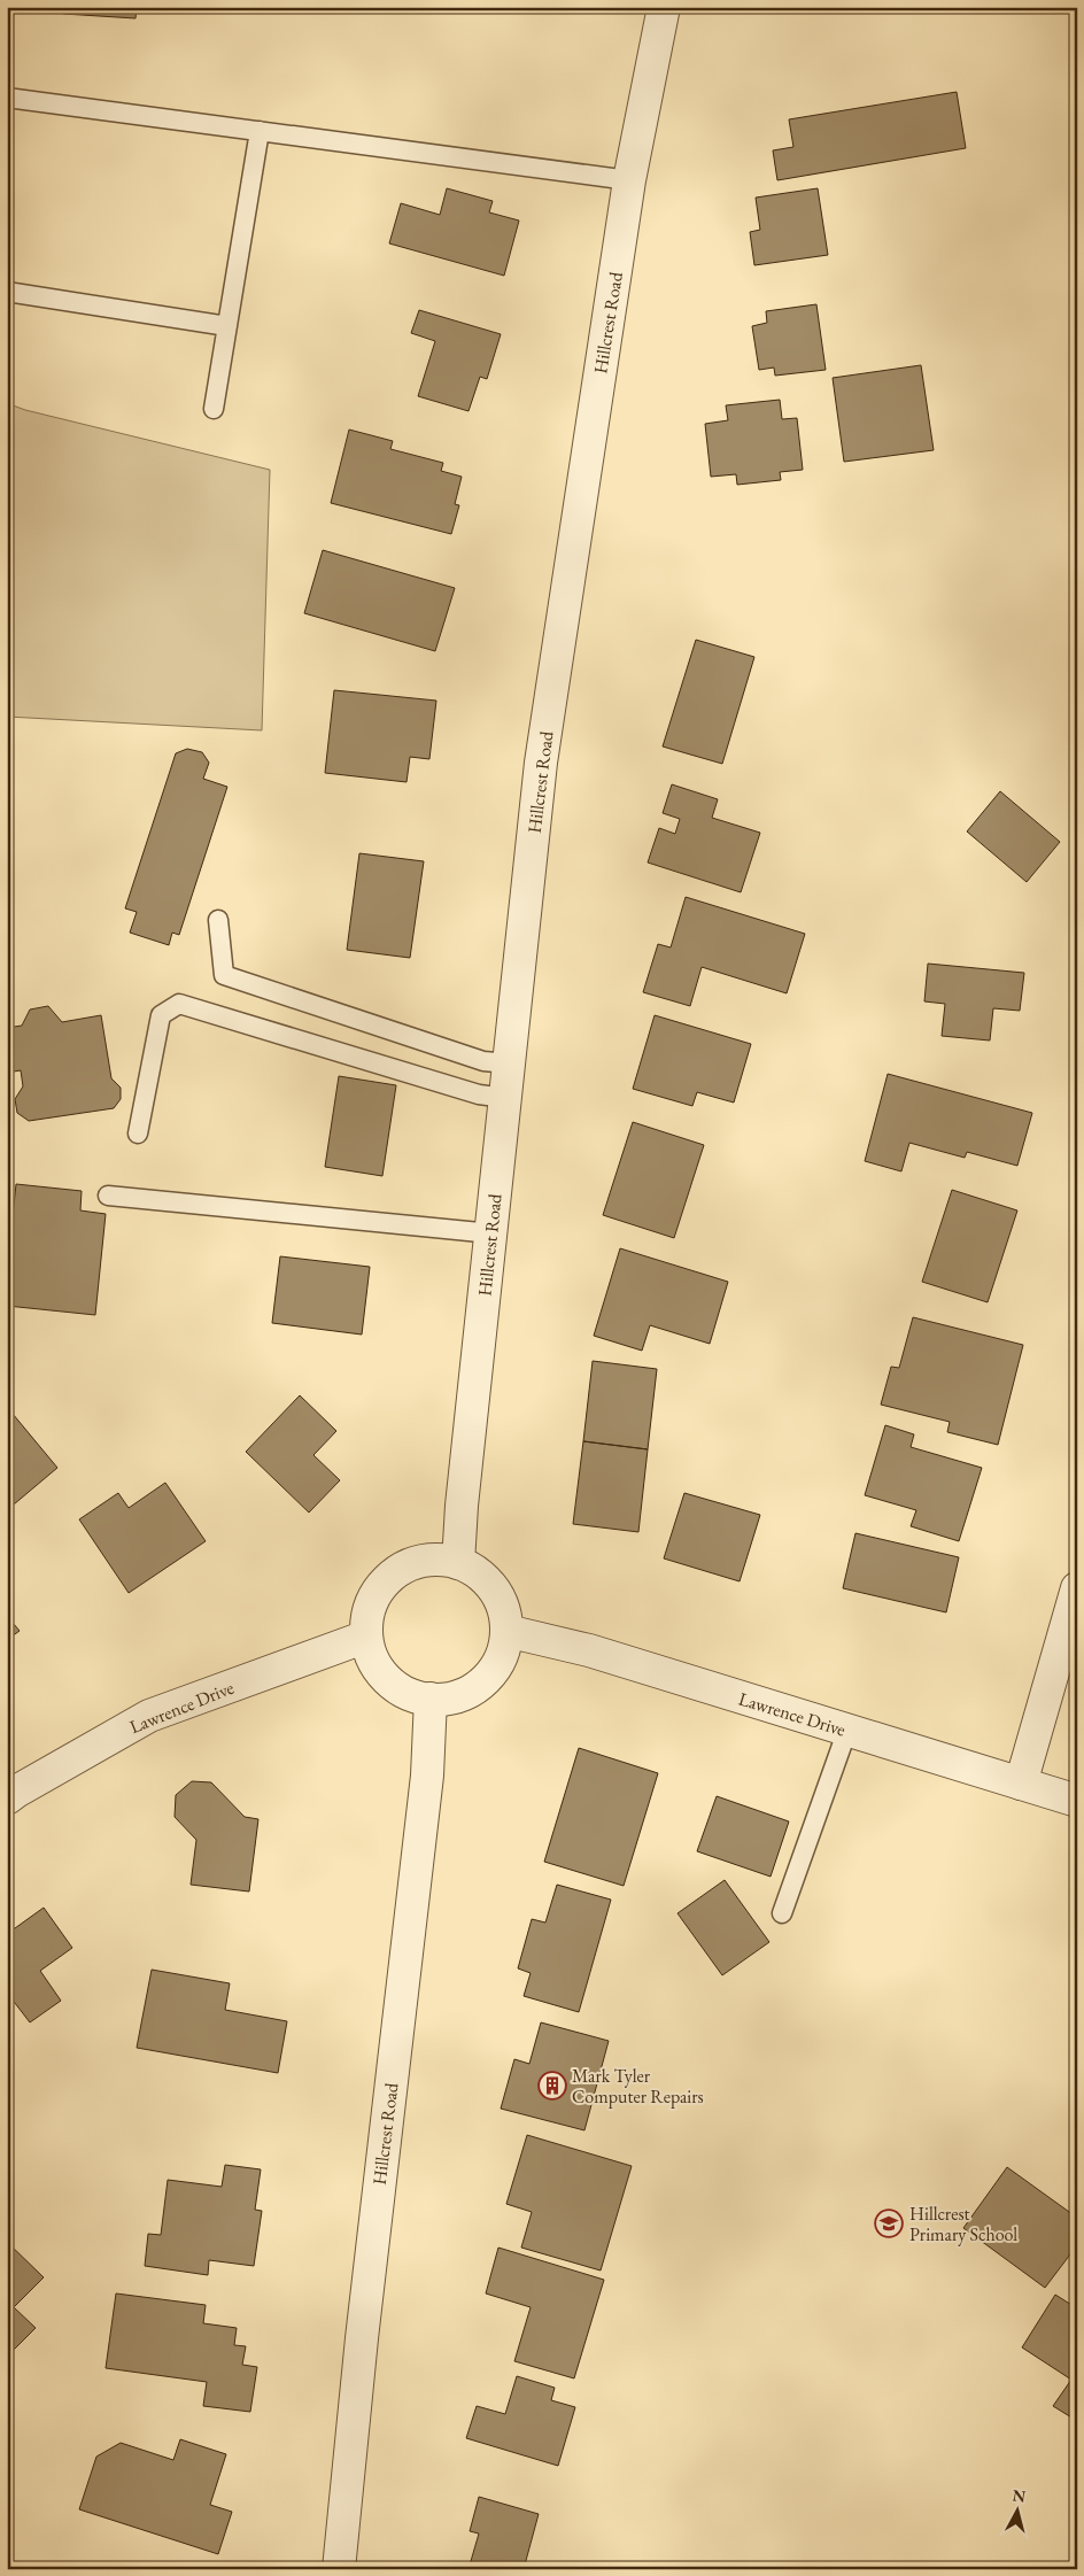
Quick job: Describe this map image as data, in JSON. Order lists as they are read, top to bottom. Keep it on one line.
{"streets":{"street":["Hillcrest Road","Lawrence Drive"]},"crossings":[["Hillcrest Road","Lawrence Drive"]],"places":{"building":["Mark Tyler Computer Repairs"],"school or university":["Hillcrest Primary School"]},"north":"top"}
